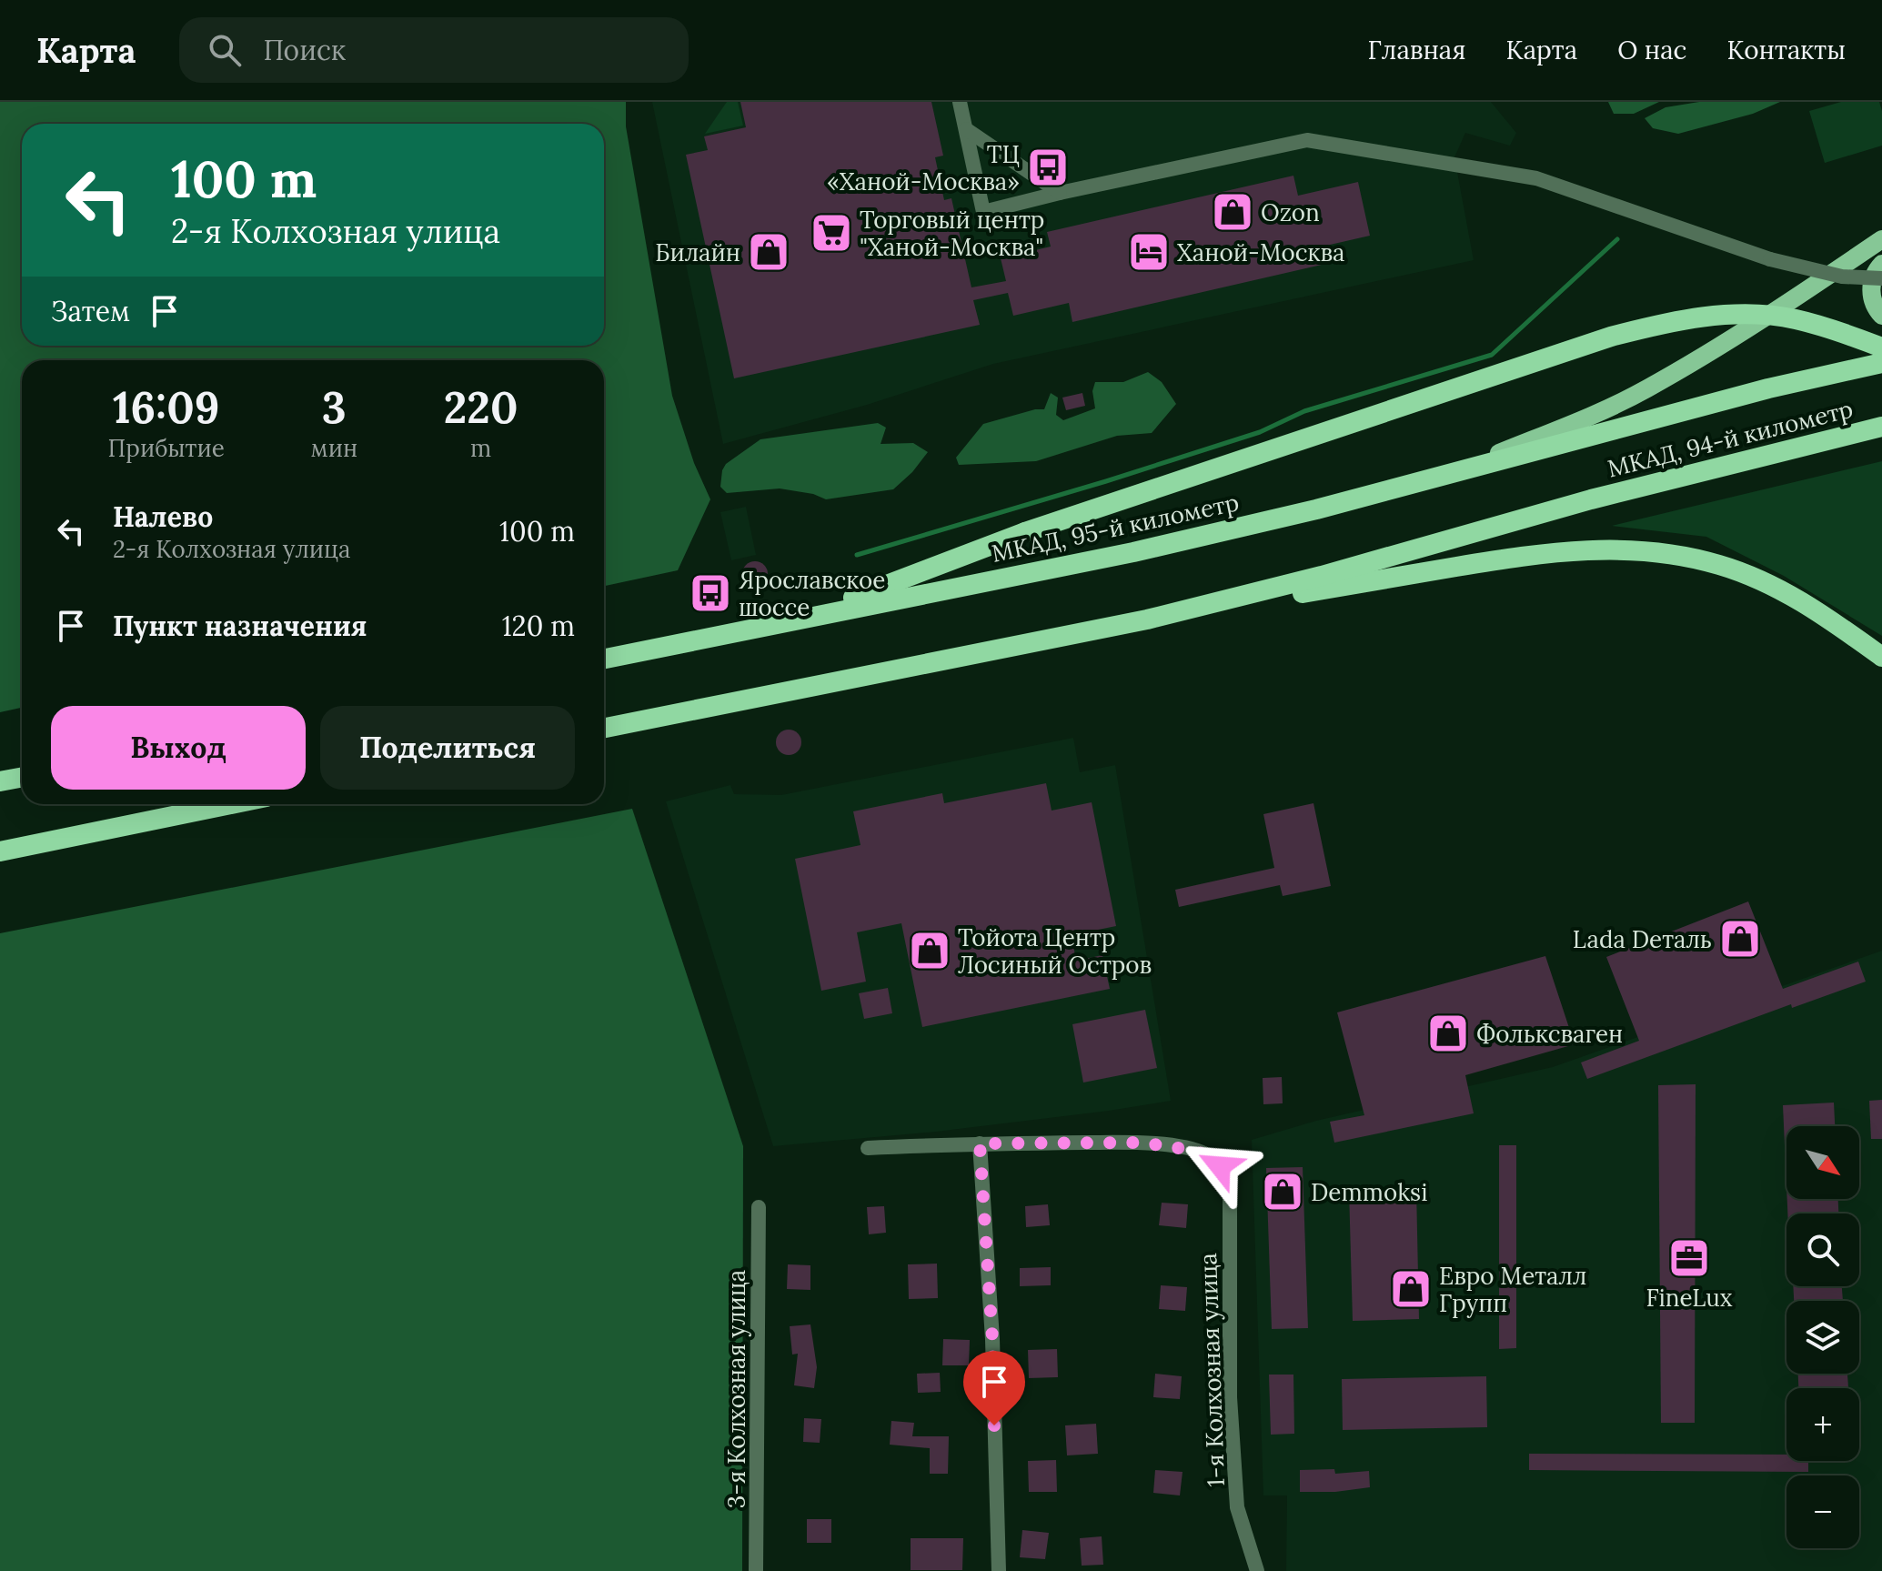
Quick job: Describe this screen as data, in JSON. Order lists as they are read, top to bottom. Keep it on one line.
{"streets":{"highway":["МКАД, 94-й километр","МКАД, 95-й километр"],"street":["1-я Колхозная улица","3-я Колхозная улица"]},"crossings":[["МКАД, 94-й километр","МКАД, 95-й километр"]],"places":{"bus stop":["ТЦ «Ханой-Москва»","Ярославское шоссе"],"shop":["Ozon","Билайн","Lada Dеталь","Тойота Центр Лосиный Остров","Фольксваген","Demmoksi","Евро Металл Групп"],"supermarket":["Торговый центр \"Ханой-Москва\""],"hotel":["Ханой-Москва"],"office":["FineLux"]},"north":"bottom right","page":{"header":"Карта","search":"Поиск","nav":["Главная","Карта","О нас","Контакты"],"turn":["100 m","2-я Колхозная улица"],"then":"Затем","eta":["16:09","Прибытие","3","мин","220","m"],"list":[{"name":"Налево","note":"2-я Колхозная улица","value":"100 m"},{"name":"Пункт назначения","value":"120 m"}],"buttons":["Выход","Поделиться"],"map_buttons":["+","−"]}}
